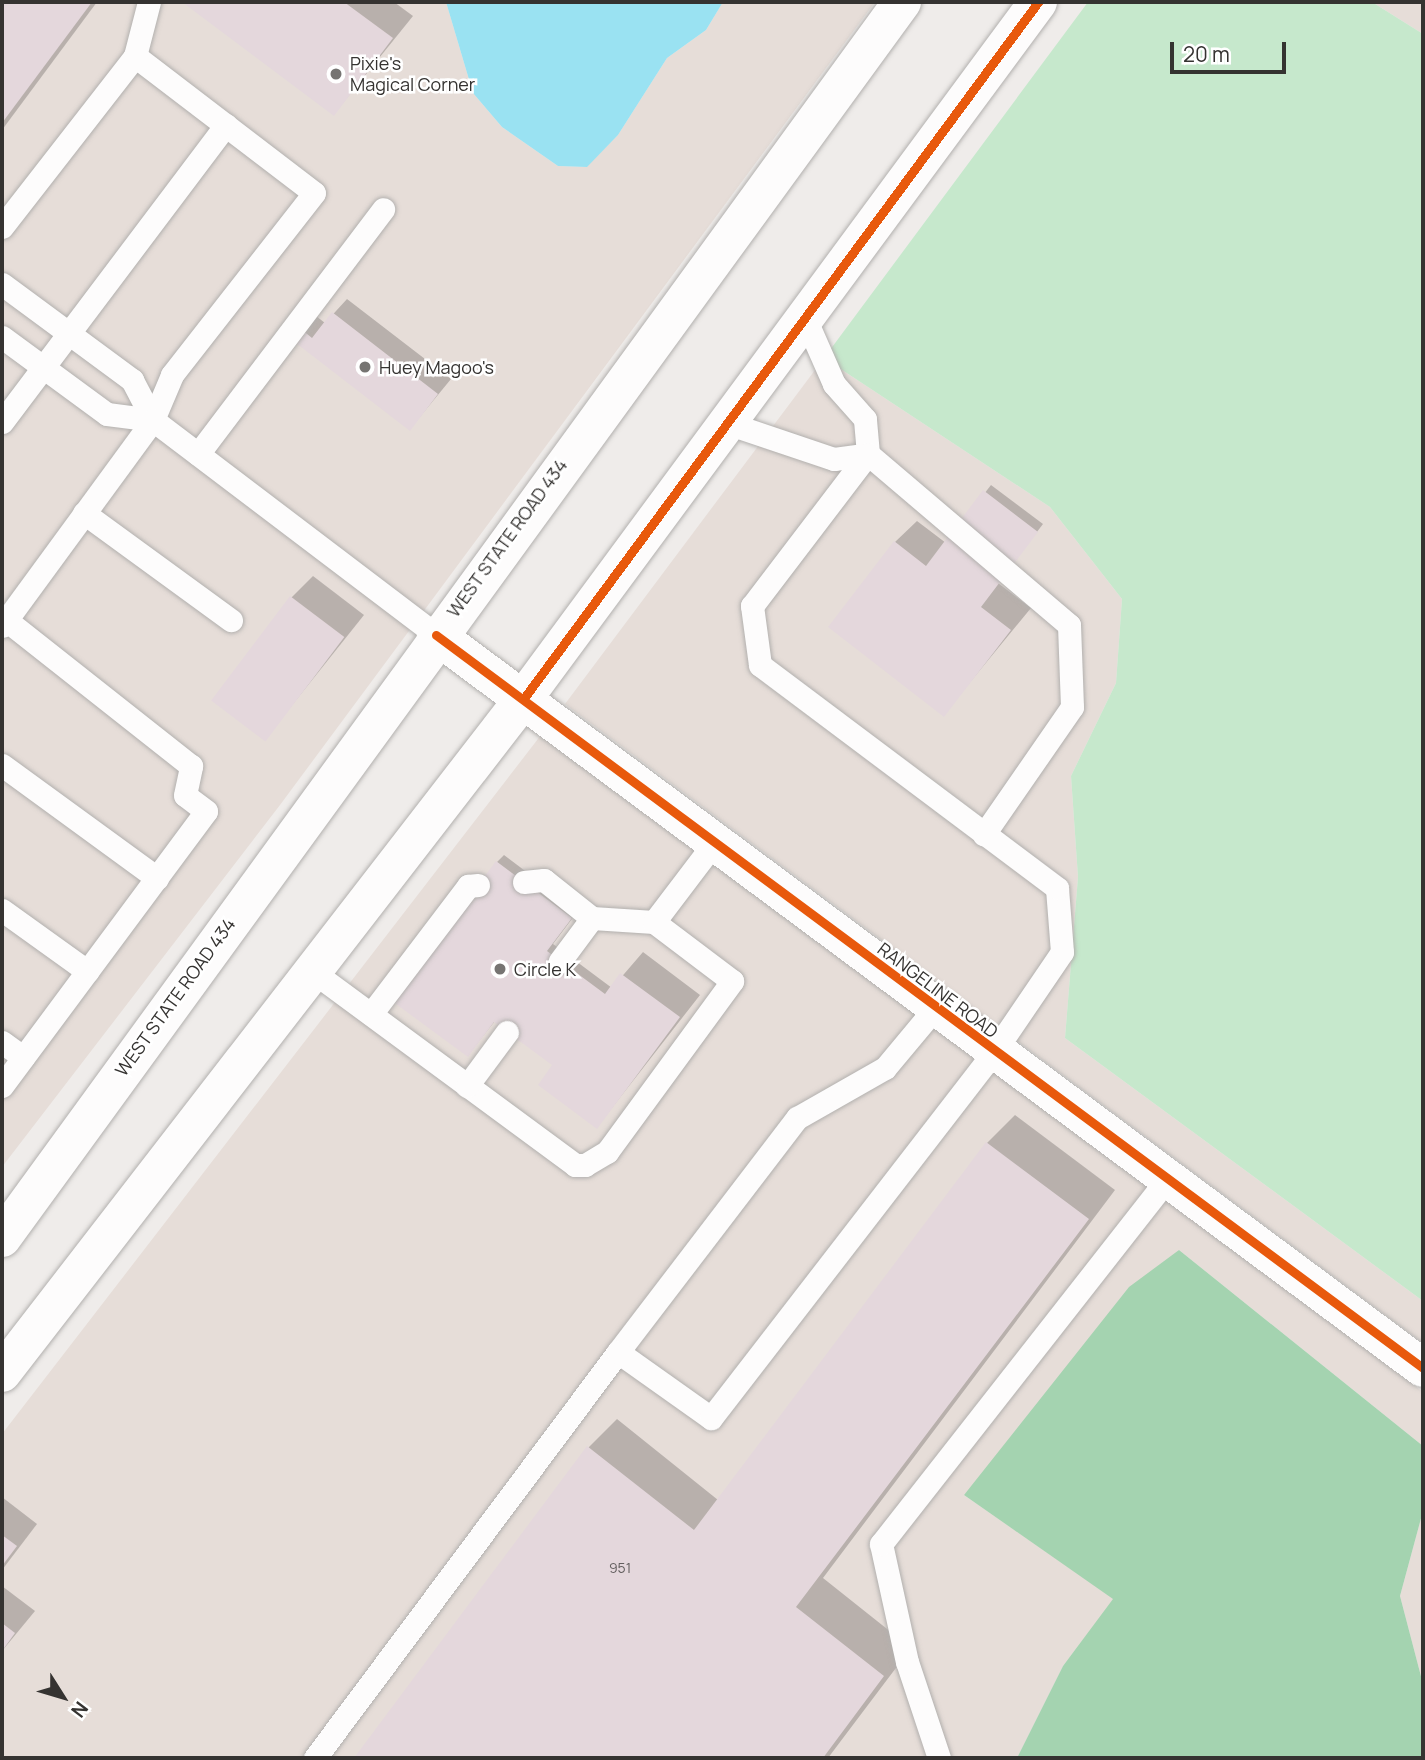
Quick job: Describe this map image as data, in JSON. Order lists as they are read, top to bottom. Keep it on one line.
{"streets":{"main road":["WEST STATE ROAD 434","RANGELINE ROAD"]},"crossings":[["WEST STATE ROAD 434","RANGELINE ROAD"]],"places":["Pixie's Magical Corner","Huey Magoo's","Circle K"],"house_numbers":["951"],"scale_bar":"20 m","north":"bottom right"}
